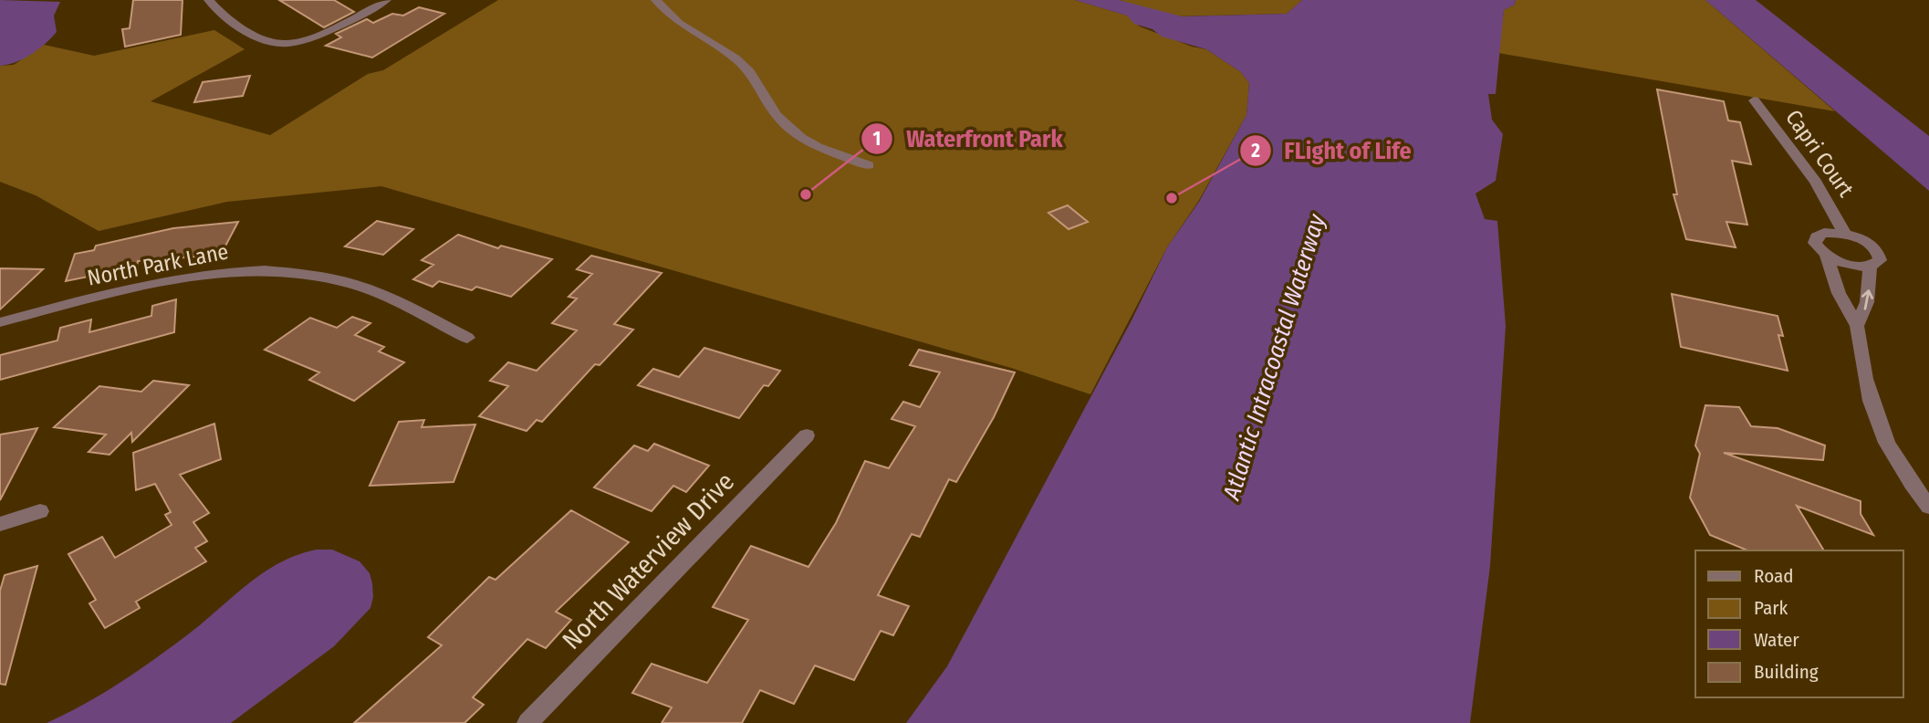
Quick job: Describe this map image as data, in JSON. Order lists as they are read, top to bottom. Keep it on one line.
{"streets":{"street":["Capri Court","North Park Lane","North Waterview Drive"]},"water":["Atlantic Intracoastal Waterway"],"places":["Waterfront Park","FLight of Life"],"legend":["Road","Park","Water","Building"]}
